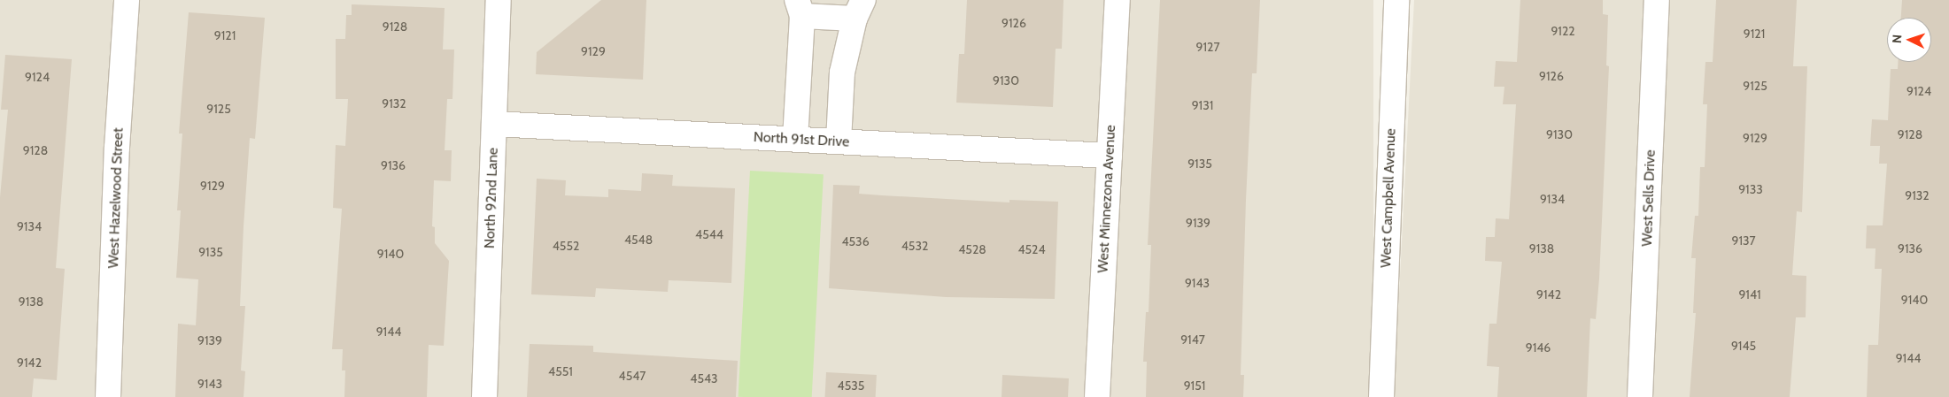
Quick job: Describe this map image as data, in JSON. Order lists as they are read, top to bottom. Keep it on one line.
{"streets":{"street":["North 91st Drive","West Hazelwood Street","North 92nd Lane","West Campbell Avenue","West Sells Drive","West Minnezona Avenue"]},"crossings":[["North 91st Drive","North 92nd Lane"],["North 91st Drive","West Minnezona Avenue"]],"house_numbers":["9126","9128","9122","9121","9121","9127","9129","9126","9124","9130","9125","9124","9132","9131","9125","9130","9128","9129","9128","9135","9136","9129","9133","9132","9134","9139","9134","4544","4548","9137","4536","4552","4532","9138","9136","4528","4524","9135","9140","9143","9142","9141","9140","9138","9144","9147","9139","9145","9146","9144","9142","4551","4547","4543","9143","4535","9151"],"north":"left"}
